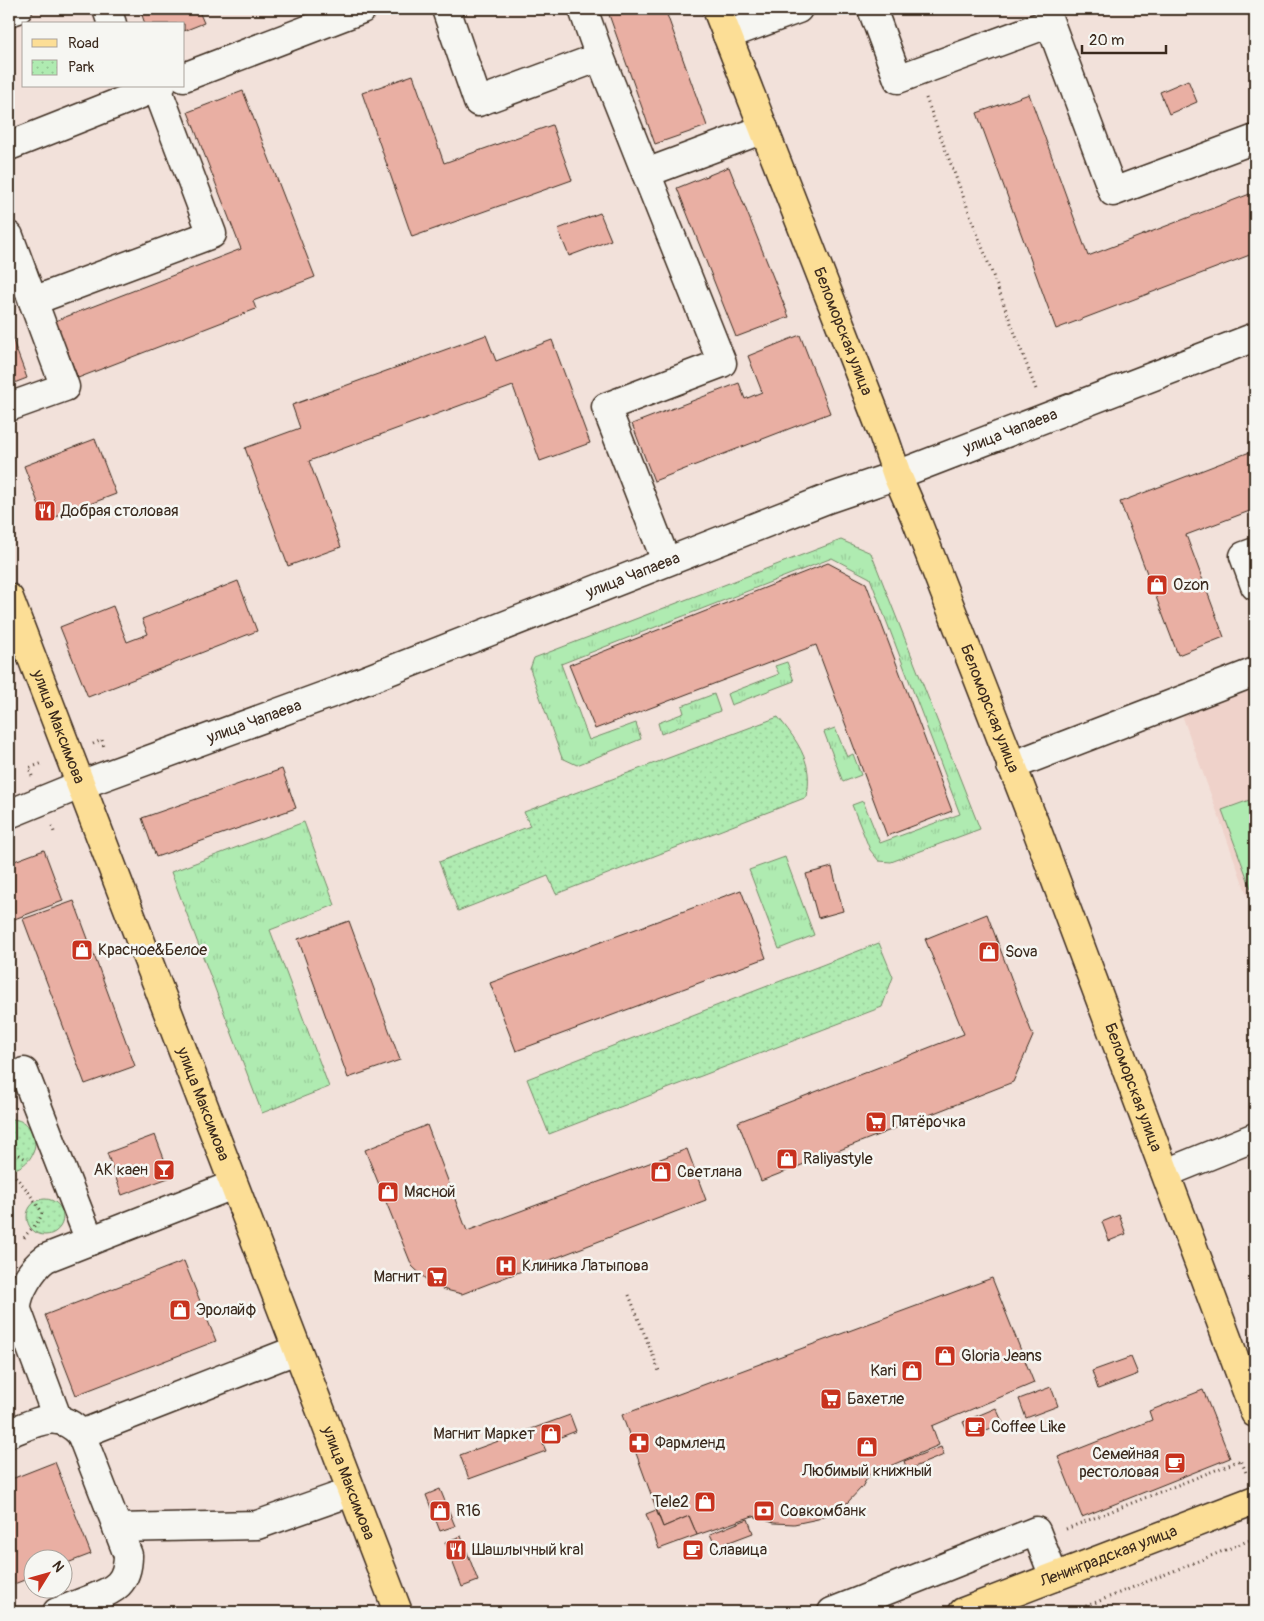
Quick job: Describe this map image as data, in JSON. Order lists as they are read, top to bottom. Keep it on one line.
{"streets":{"main road":["Беломорская улица","улица Максимова","Ленинградская улица"],"street":["улица Чапаева"]},"crossings":[["Беломорская улица","улица Чапаева"],["улица Чапаева","улица Максимова"]],"places":{"restaurant":["Добрая столовая","Шашлычный kral"],"shop":["Ozon","Красное&Белое","Sova","Raliyastyle","Светлана","Мясной","Эролайф","Gloria Jeans","Kari","Магнит Маркет","Любимый книжный","Tele2","R16"],"supermarket":["Пятёрочка","Магнит","Бахетле"],"bar":["АК каен"],"hospital":["Клиника Латыпова"],"cafe":["Coffee Like","Семейная рестоловая","Славица"],"pharmacy":["Фармленд"],"bank":["Совкомбанк"]},"legend":["Road","Park"],"scale_bar":"20 m","north":"top right"}
